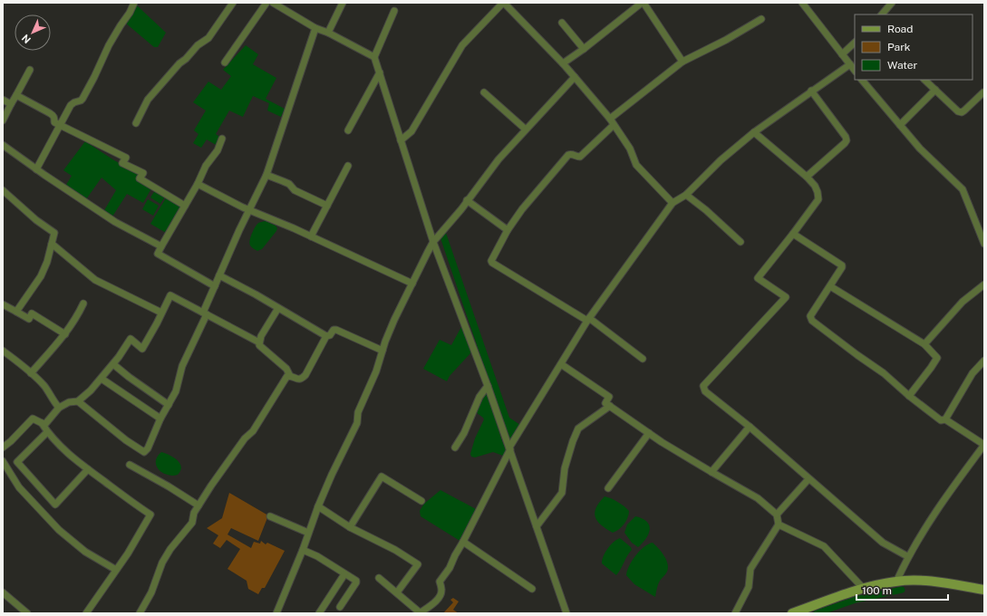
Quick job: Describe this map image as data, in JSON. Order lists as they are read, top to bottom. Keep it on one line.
{"legend":["Road","Park","Water"],"scale_bar":"100 m","north":"bottom left"}
